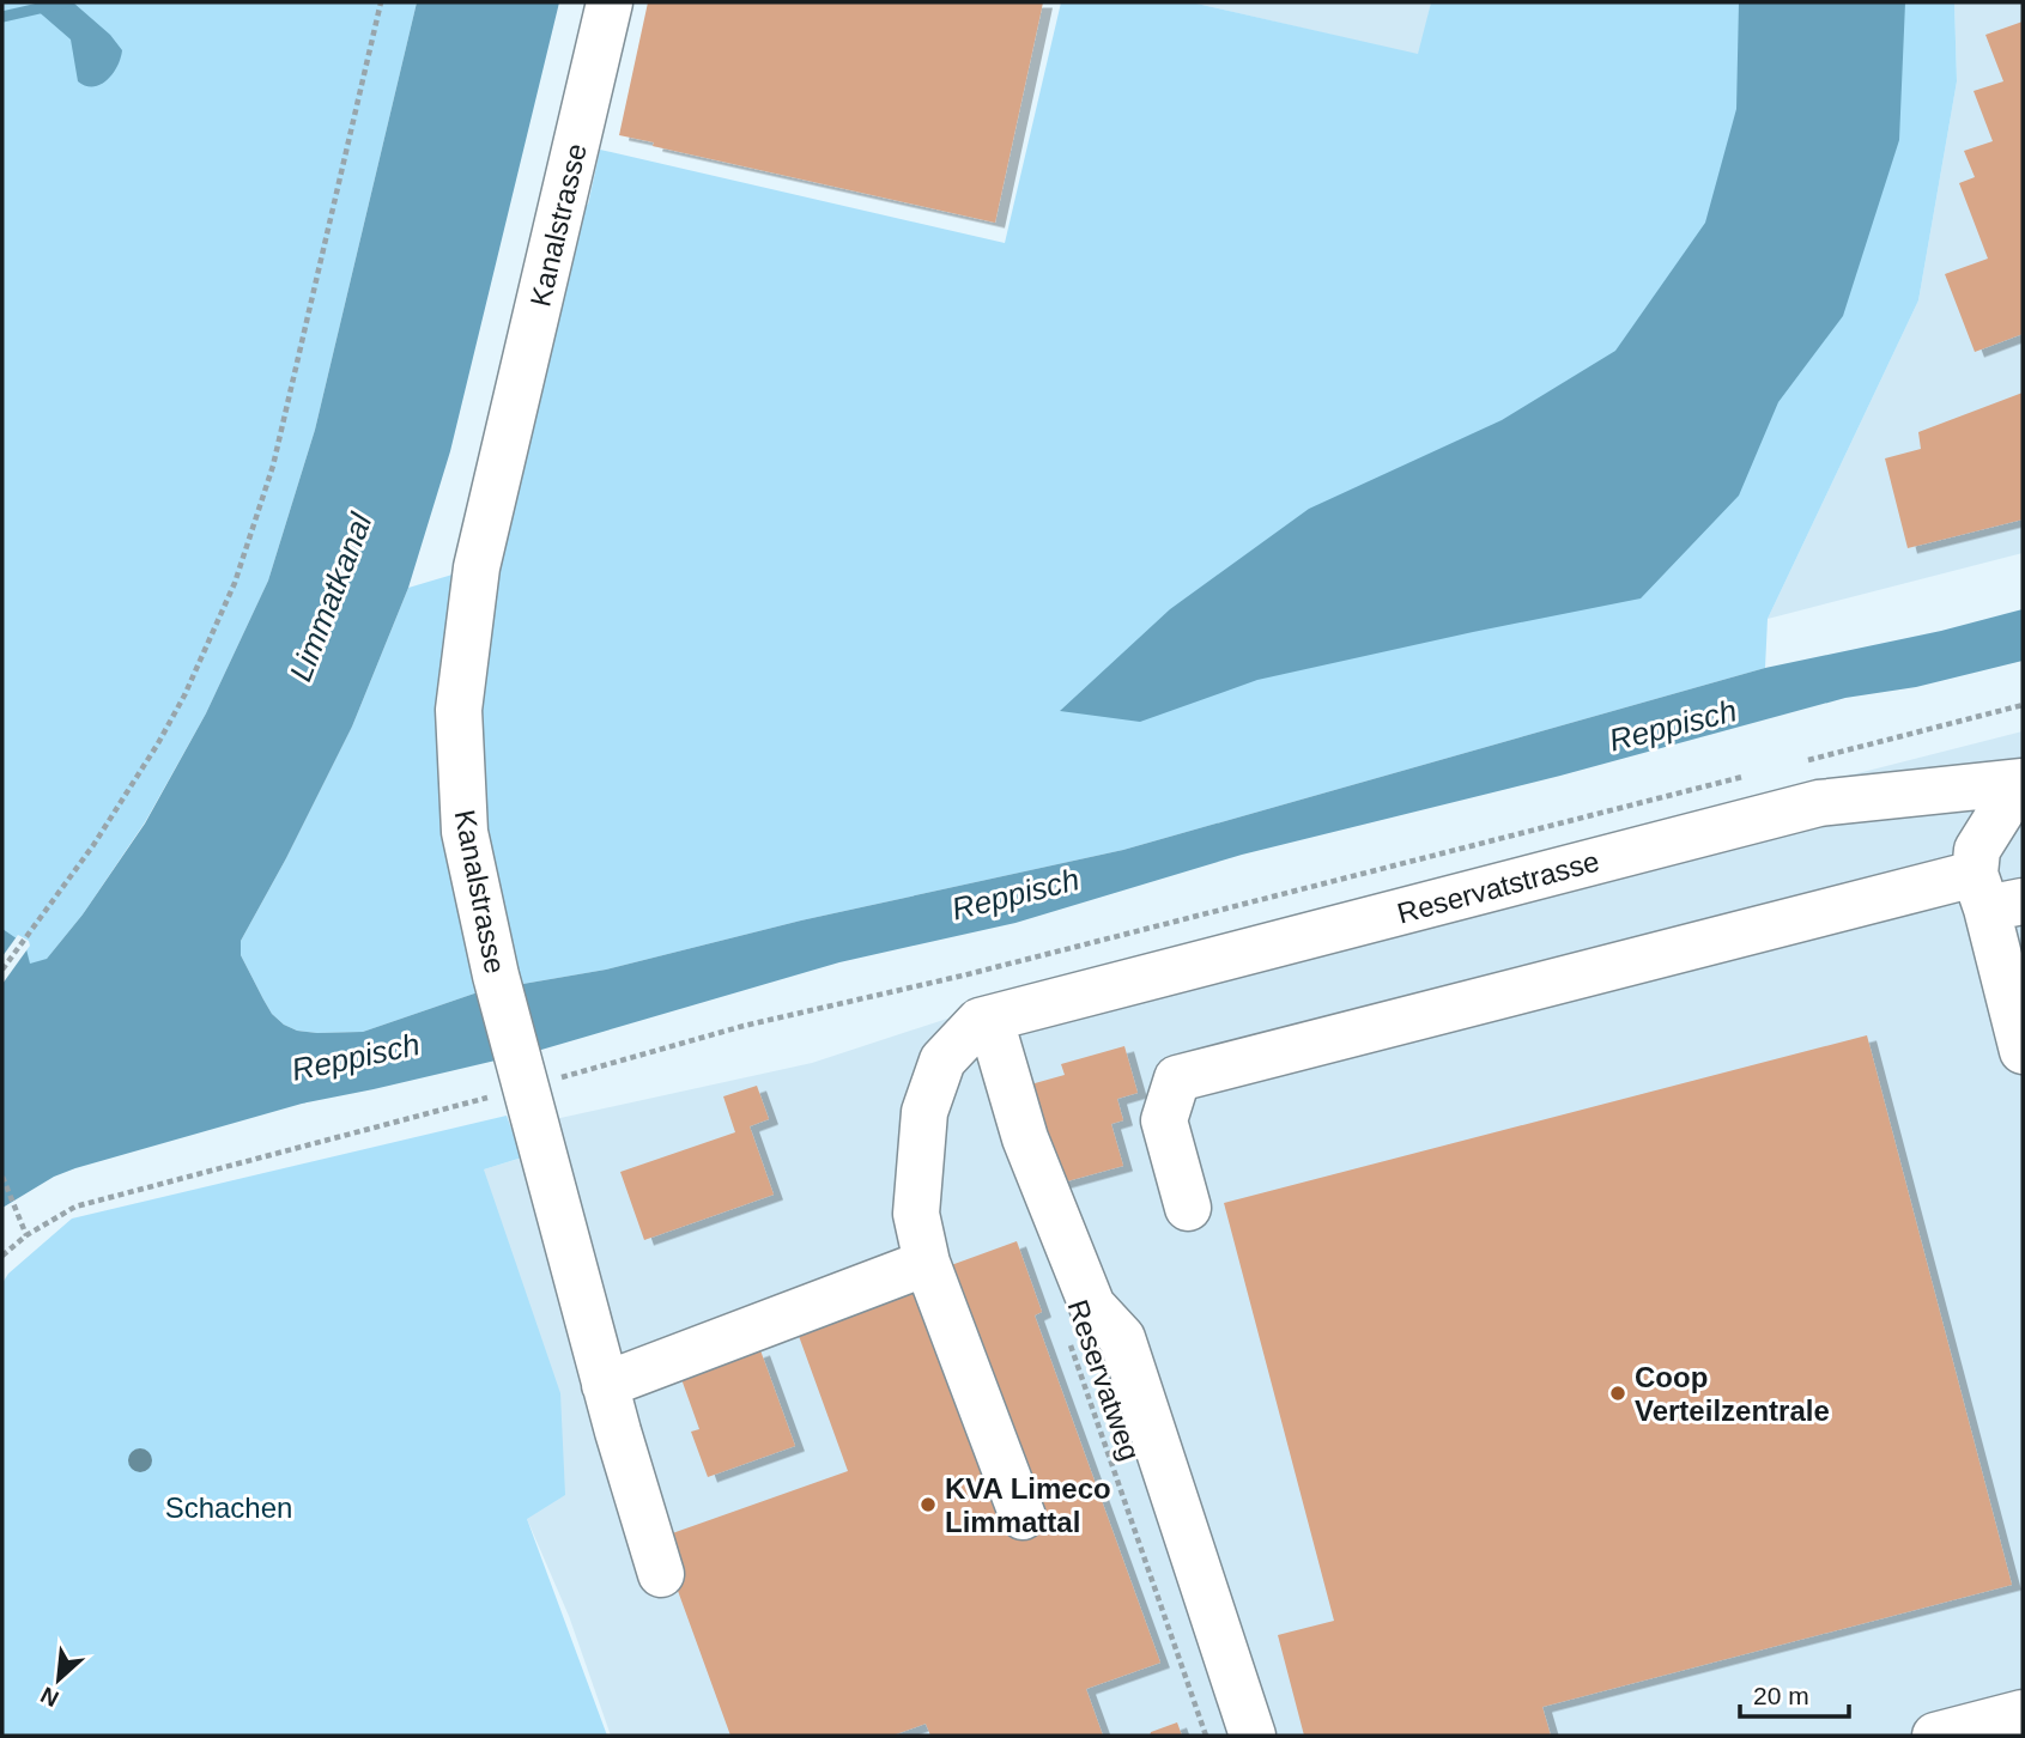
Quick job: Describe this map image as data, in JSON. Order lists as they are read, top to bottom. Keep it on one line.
{"streets":{"street":["Kanalstrasse","Reservatstrasse"],"path":["Reservatweg"]},"water":["Limmatkanal","Reppisch"],"parks":["Schachen"],"places":["Coop Verteilzentrale","KVA Limeco Limmattal"],"scale_bar":"20 m","north":"bottom left"}
